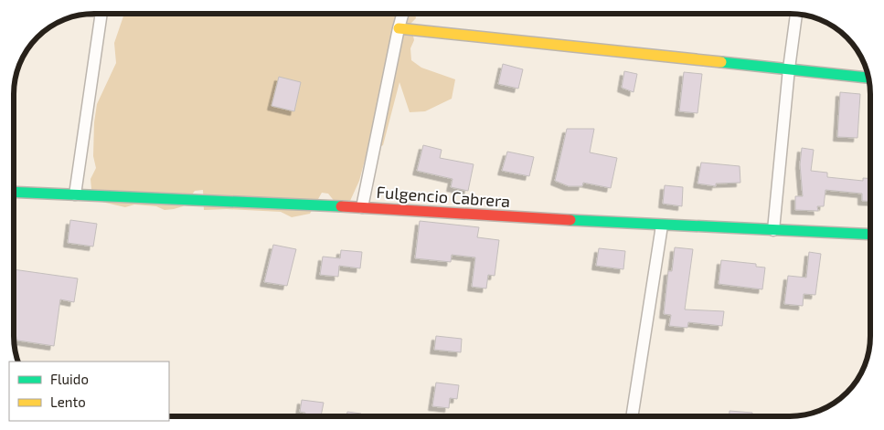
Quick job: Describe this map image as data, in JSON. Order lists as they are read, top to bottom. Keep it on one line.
{"streets":{"main road":["Fulgencio Cabrera"]},"legend":["Fluido","Lento"]}
